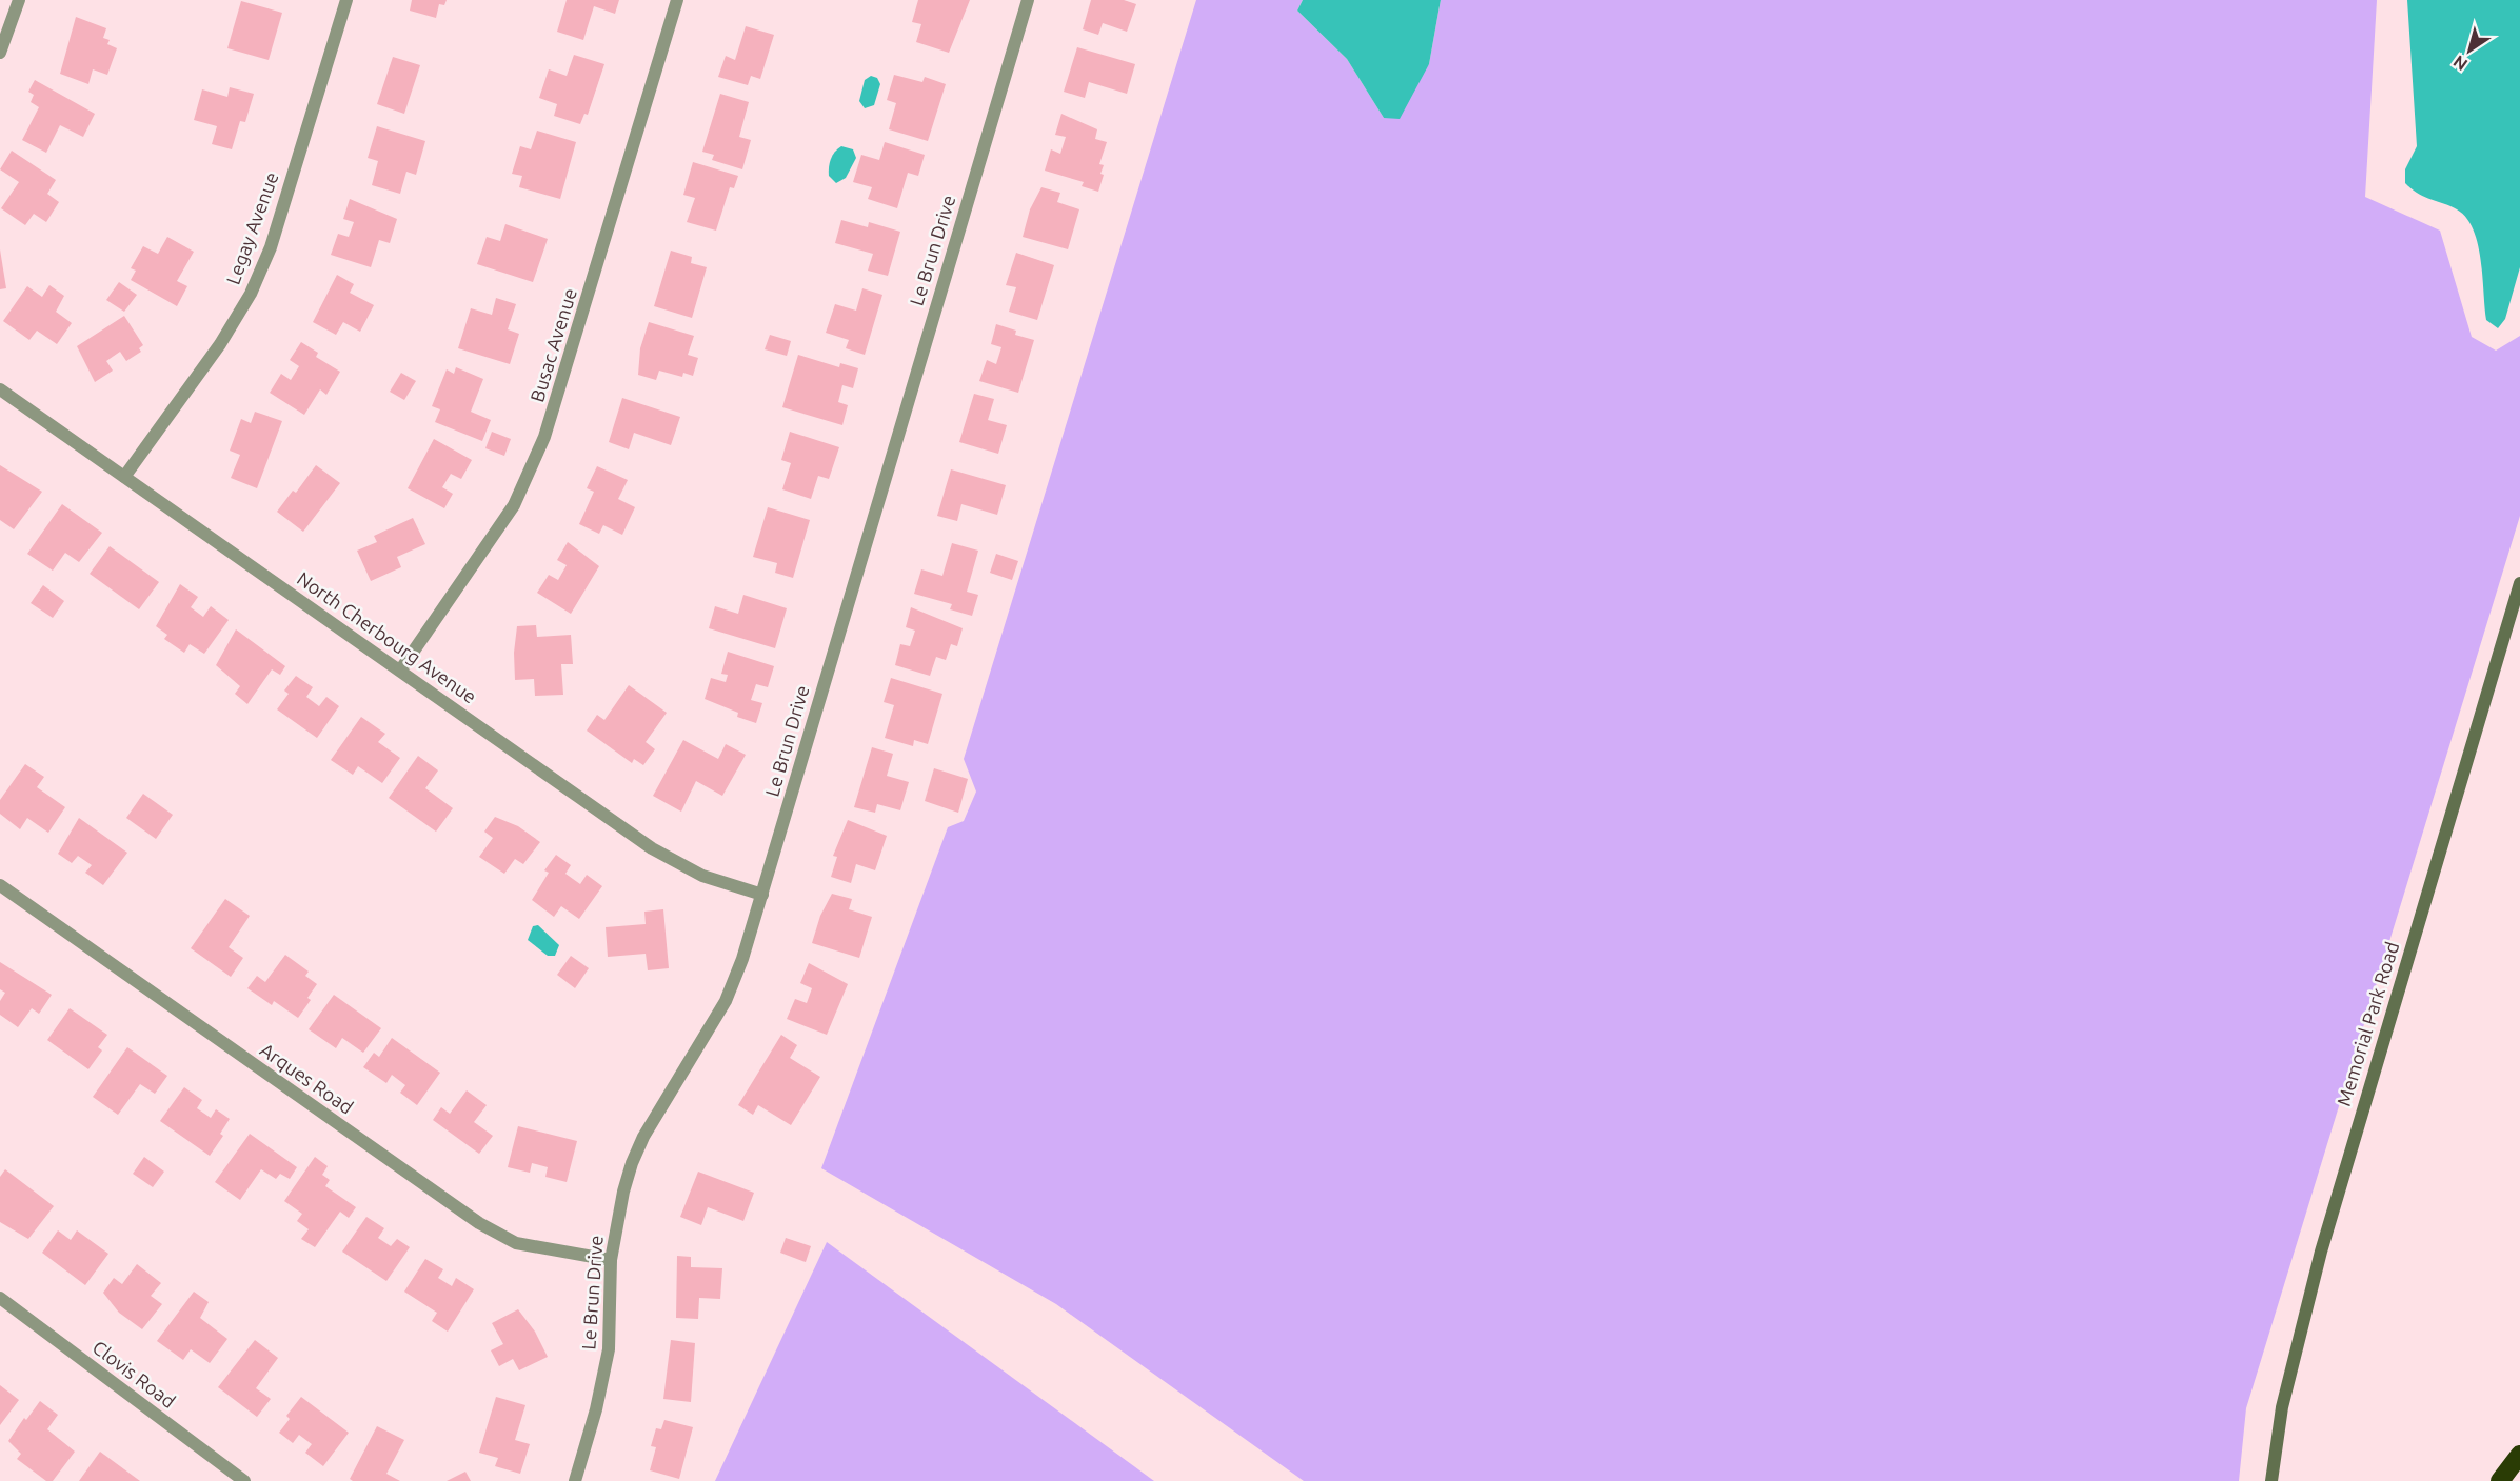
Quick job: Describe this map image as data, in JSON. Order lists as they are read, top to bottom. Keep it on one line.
{"streets":{"street":["Legay Avenue","Le Brun Drive","Busac Avenue","North Cherbourg Avenue","Memorial Park Road","Arques Road","Clovis Road"]},"crossings":[["Legay Avenue","North Cherbourg Avenue"],["Le Brun Drive","North Cherbourg Avenue"],["Le Brun Drive","Arques Road"],["Busac Avenue","North Cherbourg Avenue"]],"north":"bottom left"}
